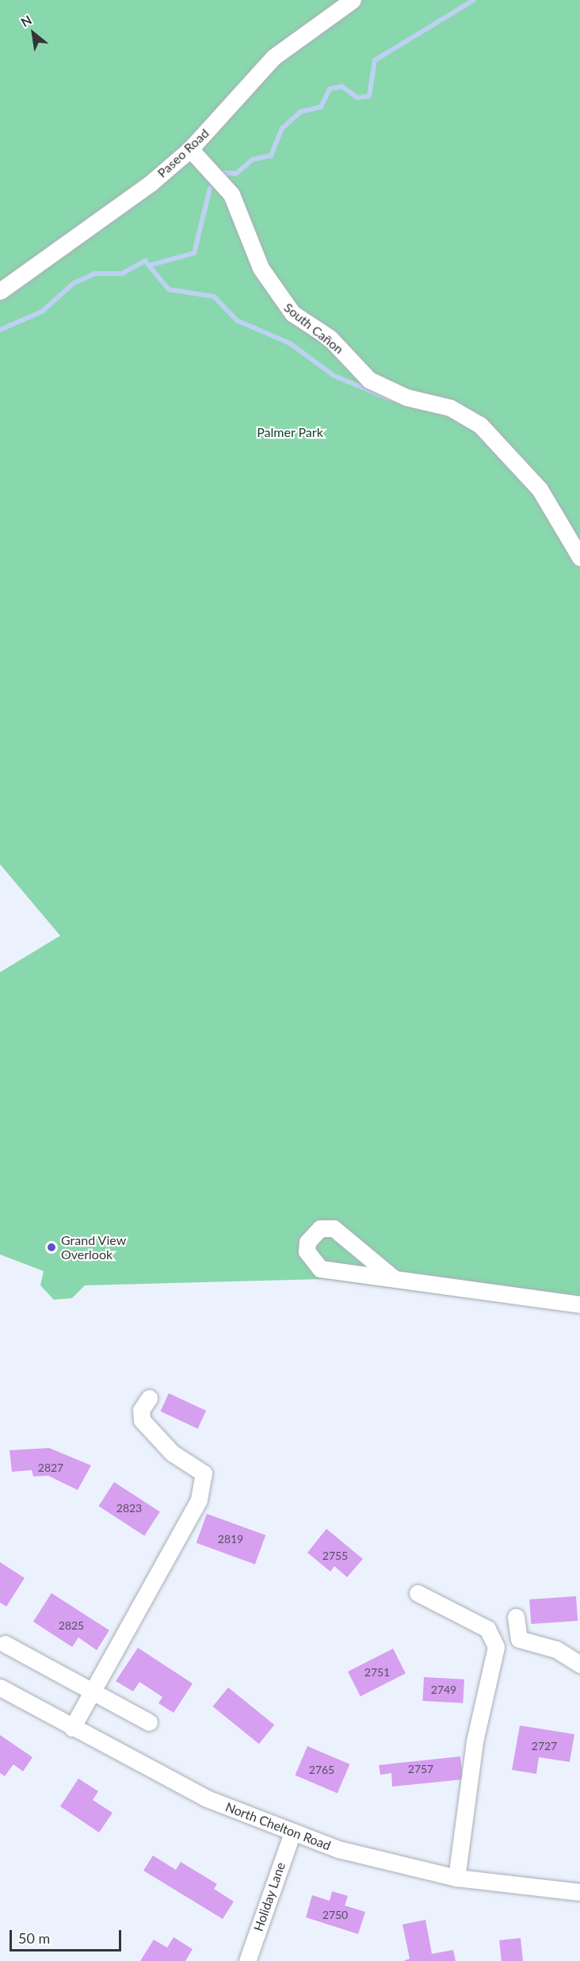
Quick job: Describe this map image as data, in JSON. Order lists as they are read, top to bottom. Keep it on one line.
{"streets":{"street":["Paseo Road","South Cañon","North Chelton Road","Holiday Lane"]},"crossings":[["Paseo Road","South Cañon"],["North Chelton Road","Holiday Lane"]],"parks":["Palmer Park"],"places":["Grand View Overlook"],"house_numbers":["2827","2823","2819","2755","2825","2751","2749","2727","2757","2765","2750"],"scale_bar":"50 m","north":"top left"}
